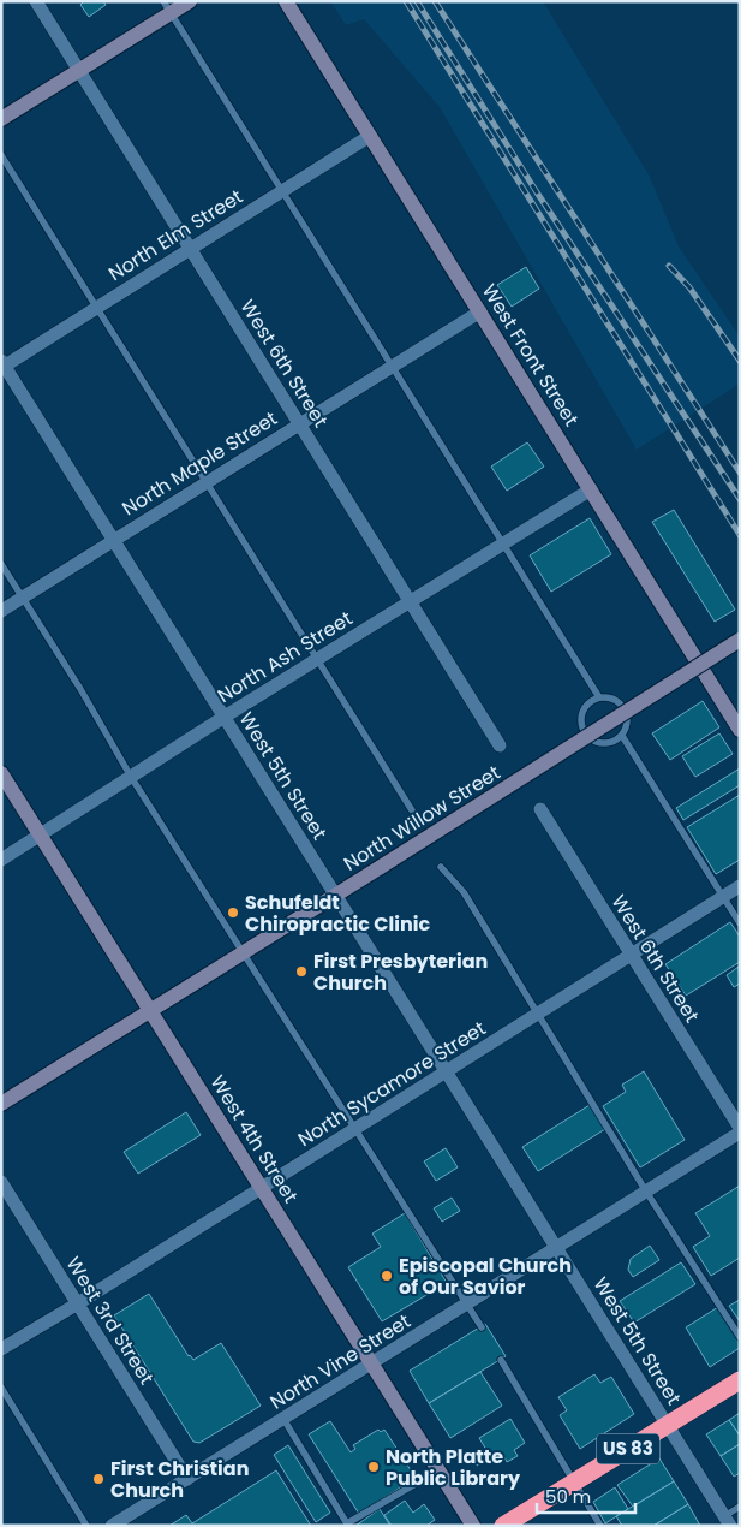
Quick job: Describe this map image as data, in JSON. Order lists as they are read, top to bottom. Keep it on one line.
{"streets":{"highway":["US 83"],"main road":["West Front Street","North Willow Street","West 4th Street"],"street":["North Elm Street","West 6th Street","North Maple Street","North Ash Street","West 5th Street","North Sycamore Street","West 3rd Street","North Vine Street"]},"crossings":[["North Elm Street","West Front Street"],["North Elm Street","West 6th Street"],["North Elm Street","West 5th Street"],["West Front Street","North Maple Street"],["West Front Street","North Ash Street"],["West 6th Street","North Maple Street"],["West 6th Street","North Ash Street"],["West 6th Street","North Sycamore Street"],["North Maple Street","West 5th Street"],["North Ash Street","West 5th Street"],["North Ash Street","West 4th Street"],["West 5th Street","North Willow Street"],["West 5th Street","North Sycamore Street"],["West 5th Street","North Vine Street"],["West 5th Street","US 83"],["North Willow Street","West 4th Street"],["North Sycamore Street","West 4th Street"],["North Sycamore Street","West 3rd Street"],["West 4th Street","North Vine Street"],["West 3rd Street","North Vine Street"]],"places":["Schufeldt Chiropractic Clinic","First Presbyterian Church","Episcopal Church of Our Savior","North Platte Public Library","First Christian Church"],"scale_bar":"50 m"}
